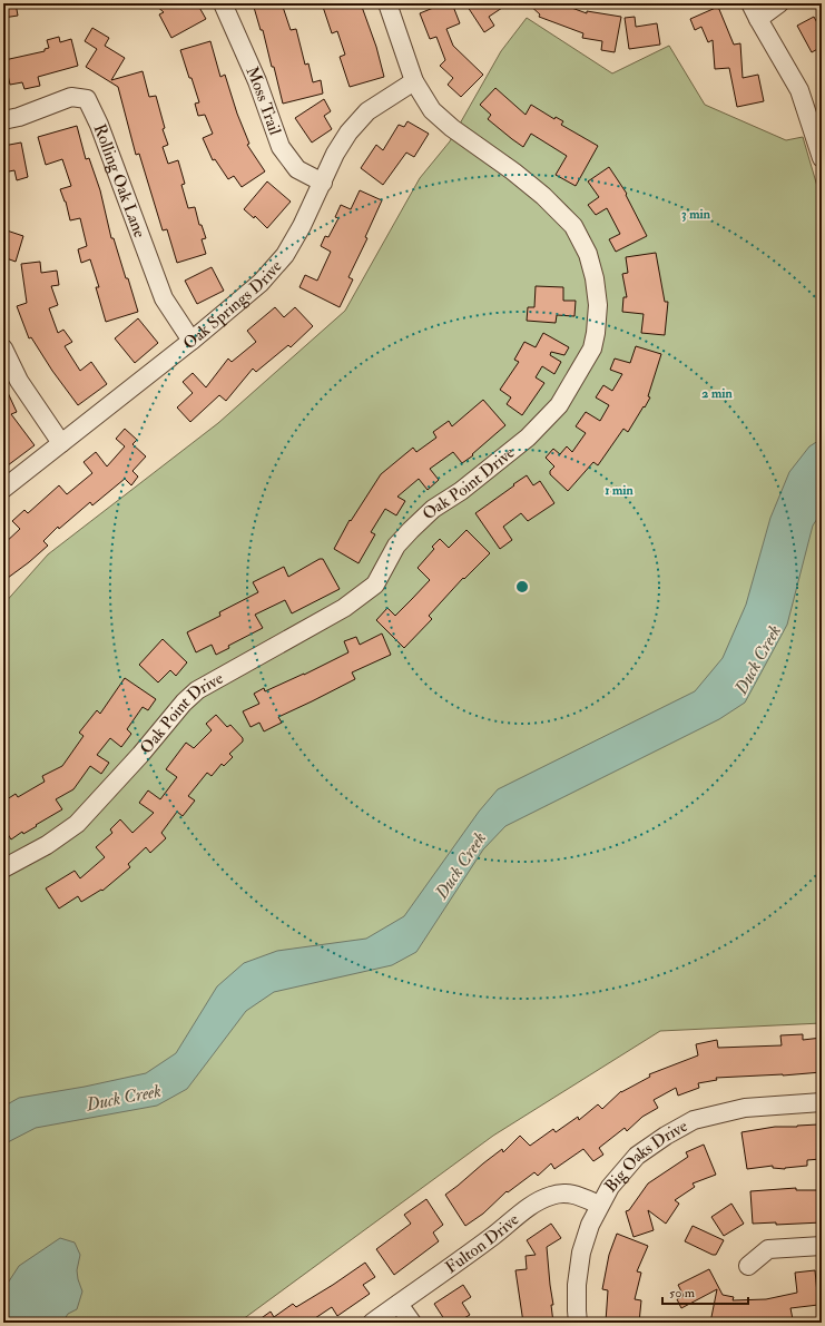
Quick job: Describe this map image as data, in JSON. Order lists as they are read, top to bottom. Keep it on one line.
{"streets":{"street":["Moss Trail","Rolling Oak Lane","Oak Springs Drive","Oak Point Drive","Big Oaks Drive","Fulton Drive"]},"crossings":[["Moss Trail","Oak Springs Drive"],["Rolling Oak Lane","Oak Springs Drive"],["Oak Springs Drive","Oak Point Drive"],["Big Oaks Drive","Fulton Drive"]],"water":["Duck Creek"],"scale_bar":"50 m","rings":["3 min","2 min","1 min"]}
